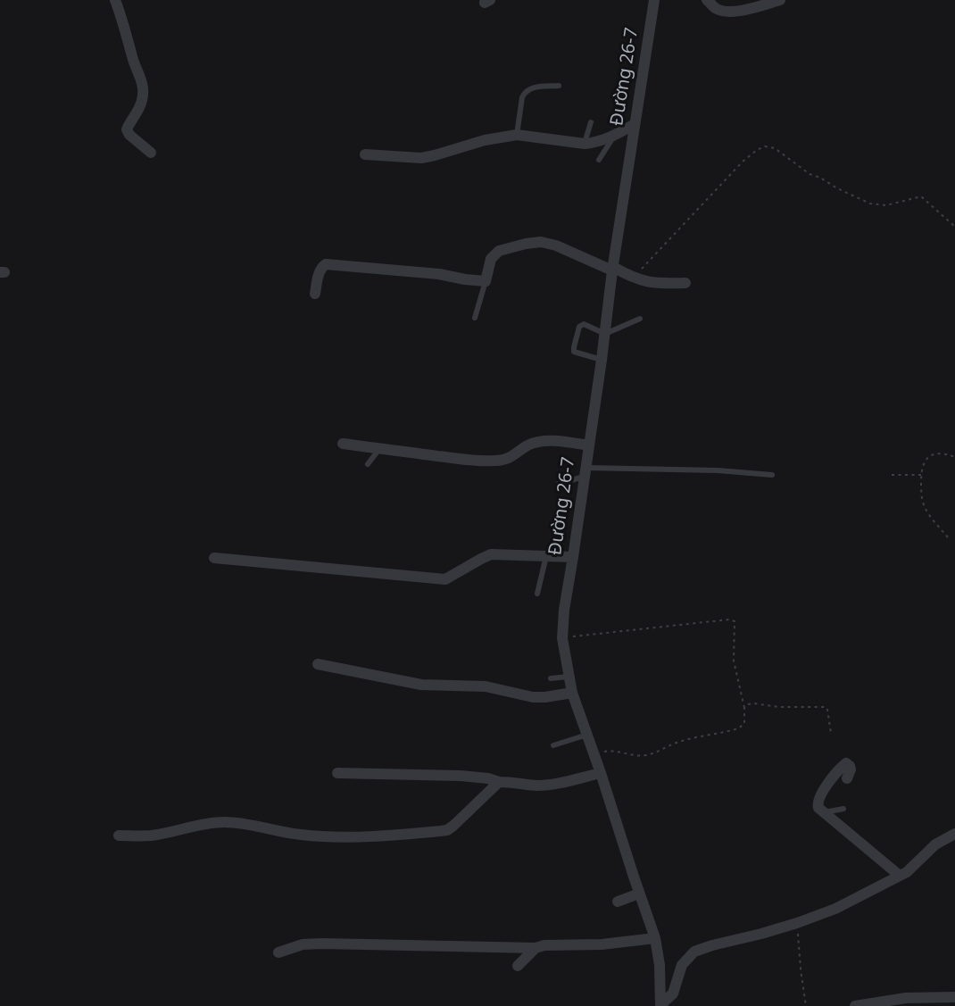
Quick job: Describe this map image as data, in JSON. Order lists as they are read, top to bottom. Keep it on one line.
{"streets":{"street":["Đường 26-7"]}}
